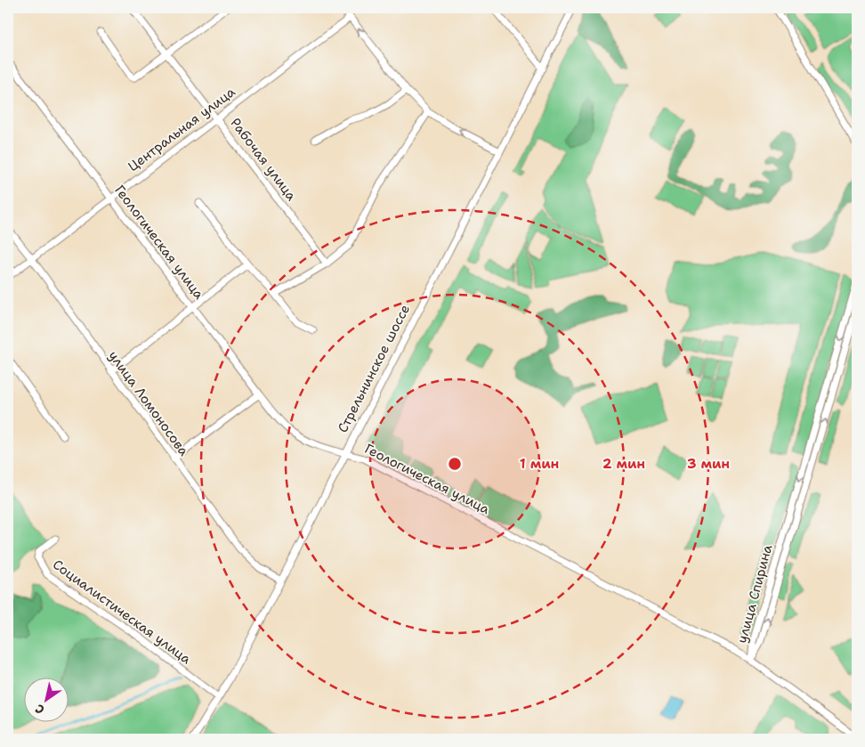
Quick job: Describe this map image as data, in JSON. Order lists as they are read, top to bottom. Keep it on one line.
{"streets":{"street":["Центральная улица","Рабочая улица","Геологическая улица","Стрельнинское шоссе","улица Ломоносова","улица Спирина","Социалистическая улица"]},"crossings":[["Центральная улица","Рабочая улица"],["Центральная улица","Геологическая улица"],["Центральная улица","улица Ломоносова"],["Геологическая улица","Стрельнинское шоссе"],["Геологическая улица","улица Спирина"],["Стрельнинское шоссе","улица Ломоносова"],["Стрельнинское шоссе","Социалистическая улица"]],"north":"bottom left","rings":["1 мин","2 мин","3 мин"]}
